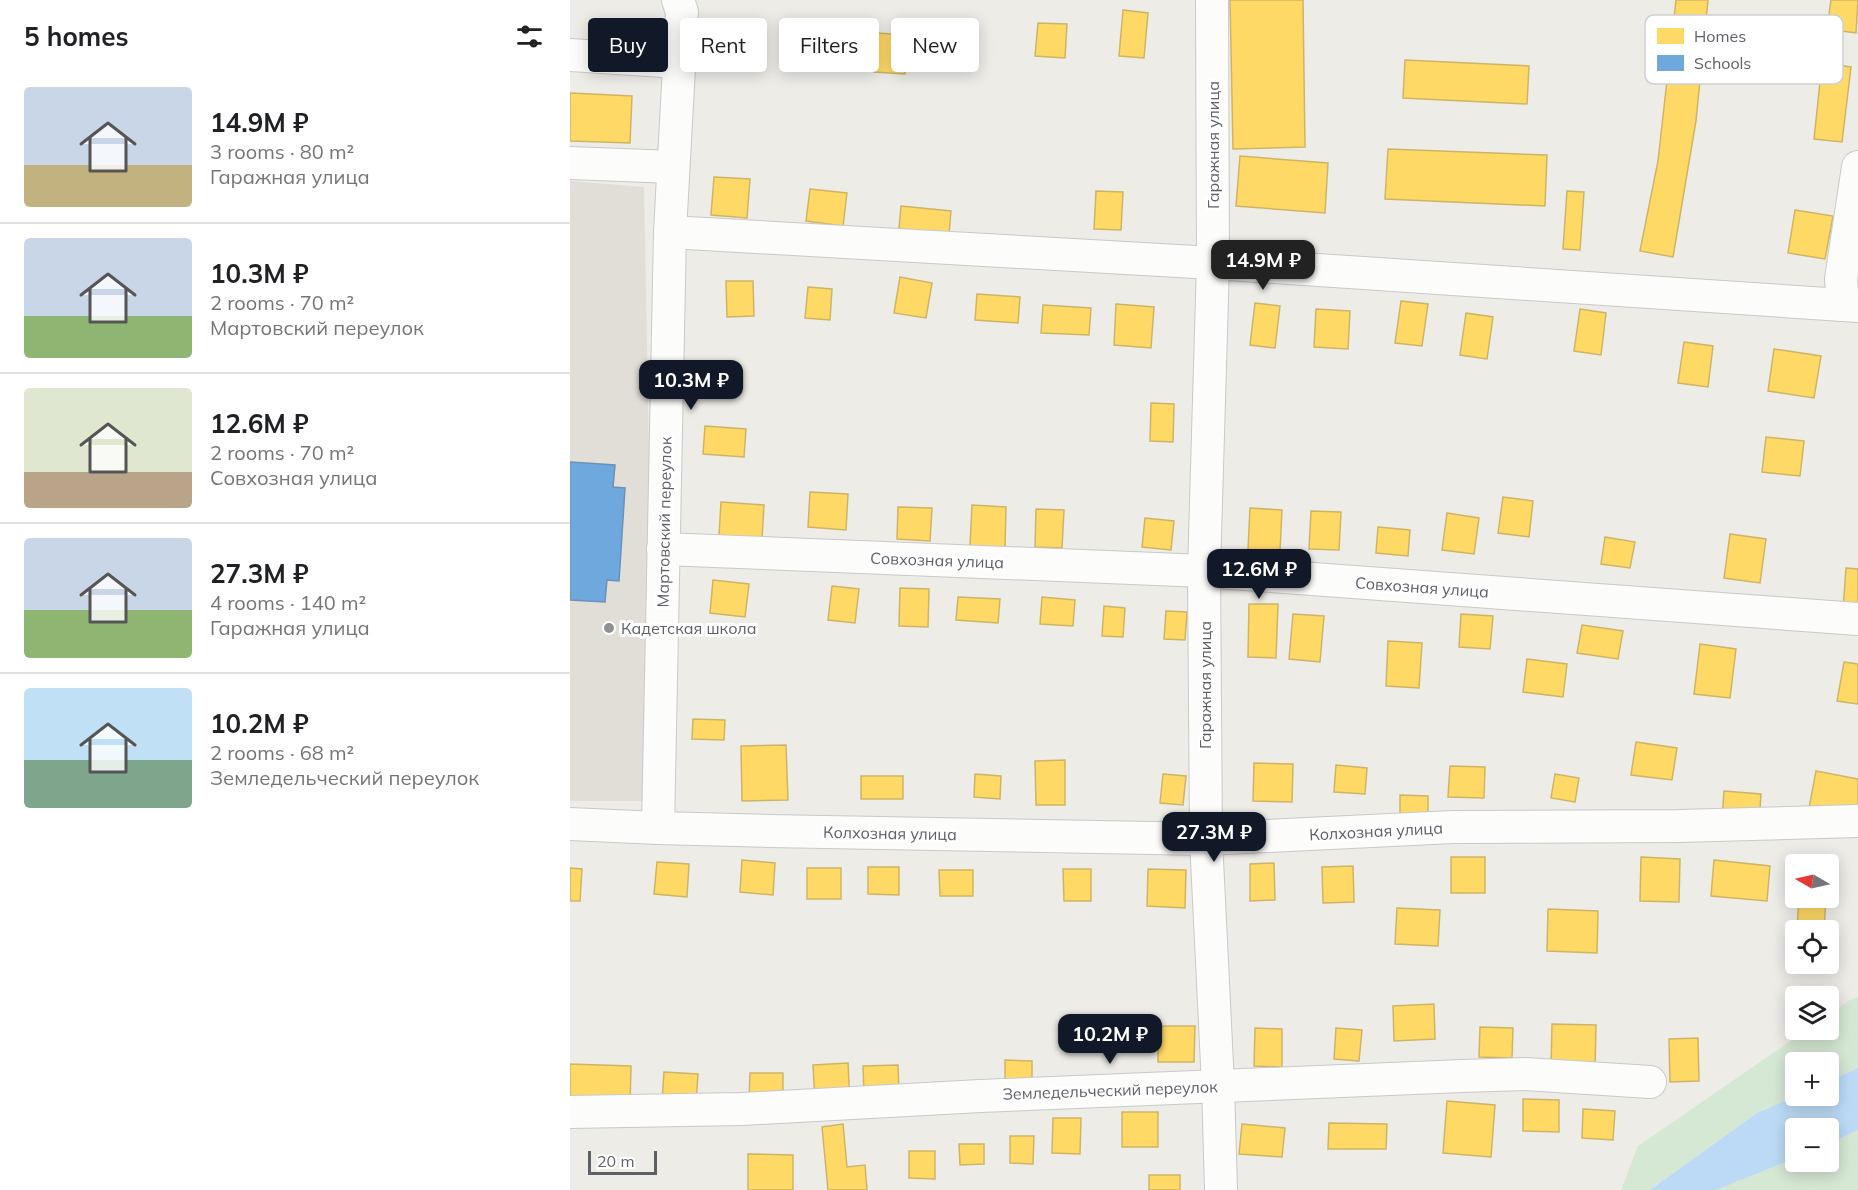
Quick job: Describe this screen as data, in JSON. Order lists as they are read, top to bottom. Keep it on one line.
{"streets":{"street":["Гаражная улица","Мартовский переулок","Совхозная улица","Колхозная улица","Земледельческий переулок"]},"crossings":[["Гаражная улица","Совхозная улица"],["Гаражная улица","Колхозная улица"],["Гаражная улица","Земледельческий переулок"],["Мартовский переулок","Совхозная улица"],["Мартовский переулок","Колхозная улица"]],"places":["Кадетская школа"],"legend":["Homes","Schools"],"scale_bar":"20 m","north":"left","page":{"heading":"5 homes","chip":["Buy","Rent","Filters","New"],"list":[{"name":"14.9M ₽","note":"3 rooms · 80 m² · Гаражная улица"},{"name":"10.3M ₽","note":"2 rooms · 70 m² · Мартовский переулок"},{"name":"12.6M ₽","note":"2 rooms · 70 m² · Совхозная улица"},{"name":"27.3M ₽","note":"4 rooms · 140 m² · Гаражная улица"},{"name":"10.2M ₽","note":"2 rooms · 68 m² · Земледельческий переулок"}],"price":["14.9M ₽","10.3M ₽","12.6M ₽","27.3M ₽","10.2M ₽"],"map_buttons":["+","−"],"scale":"20 m"}}
